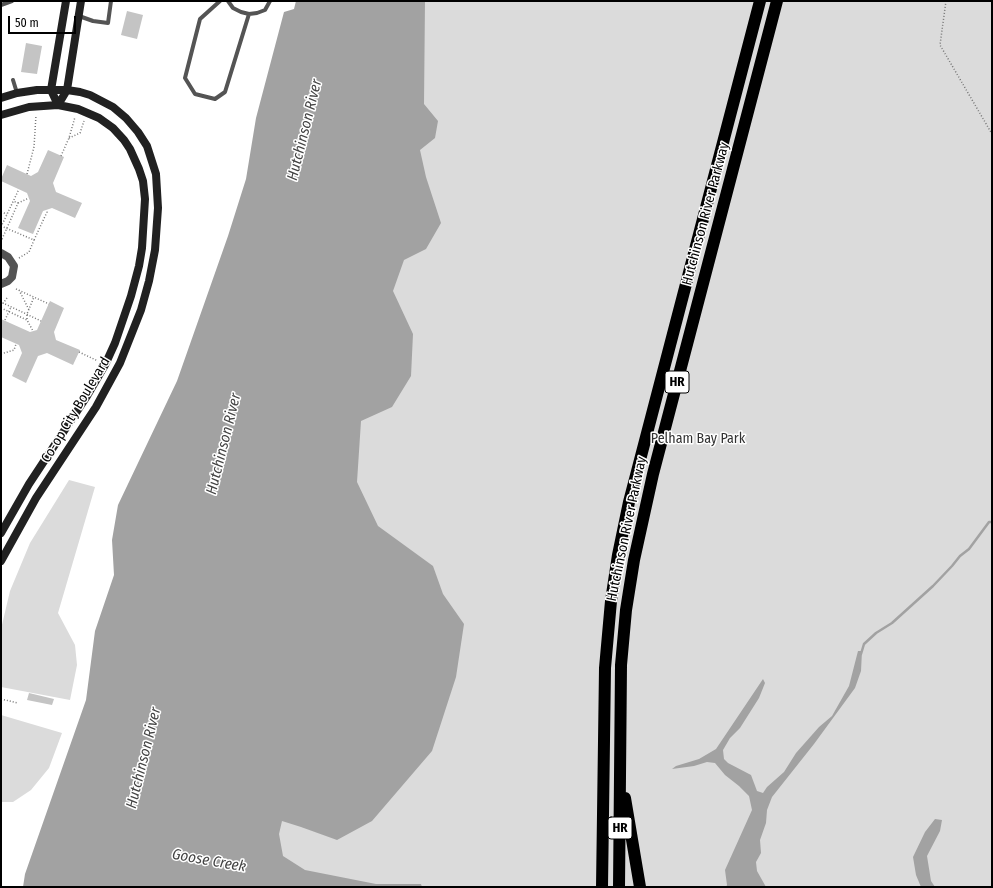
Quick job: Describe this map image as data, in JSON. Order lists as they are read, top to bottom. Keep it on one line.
{"streets":{"highway":["Hutchinson River Parkway","HR"],"main road":["Co-op City Boulevard"]},"water":["Hutchinson River","Goose Creek"],"parks":["Pelham Bay Park"],"scale_bar":"50 m"}
